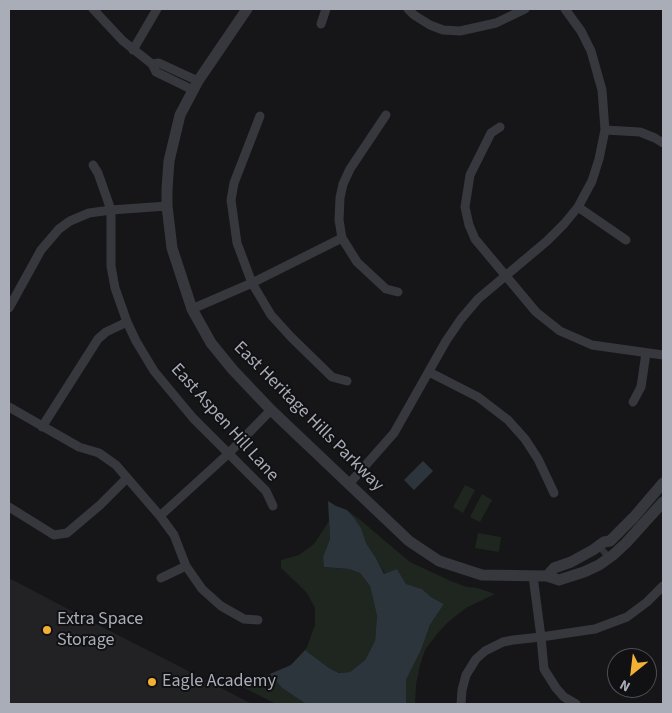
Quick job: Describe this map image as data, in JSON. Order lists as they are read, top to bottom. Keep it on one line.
{"streets":{"street":["East Heritage Hills Parkway","East Aspen Hill Lane"]},"places":["Extra Space Storage","Eagle Academy"],"north":"bottom left"}
